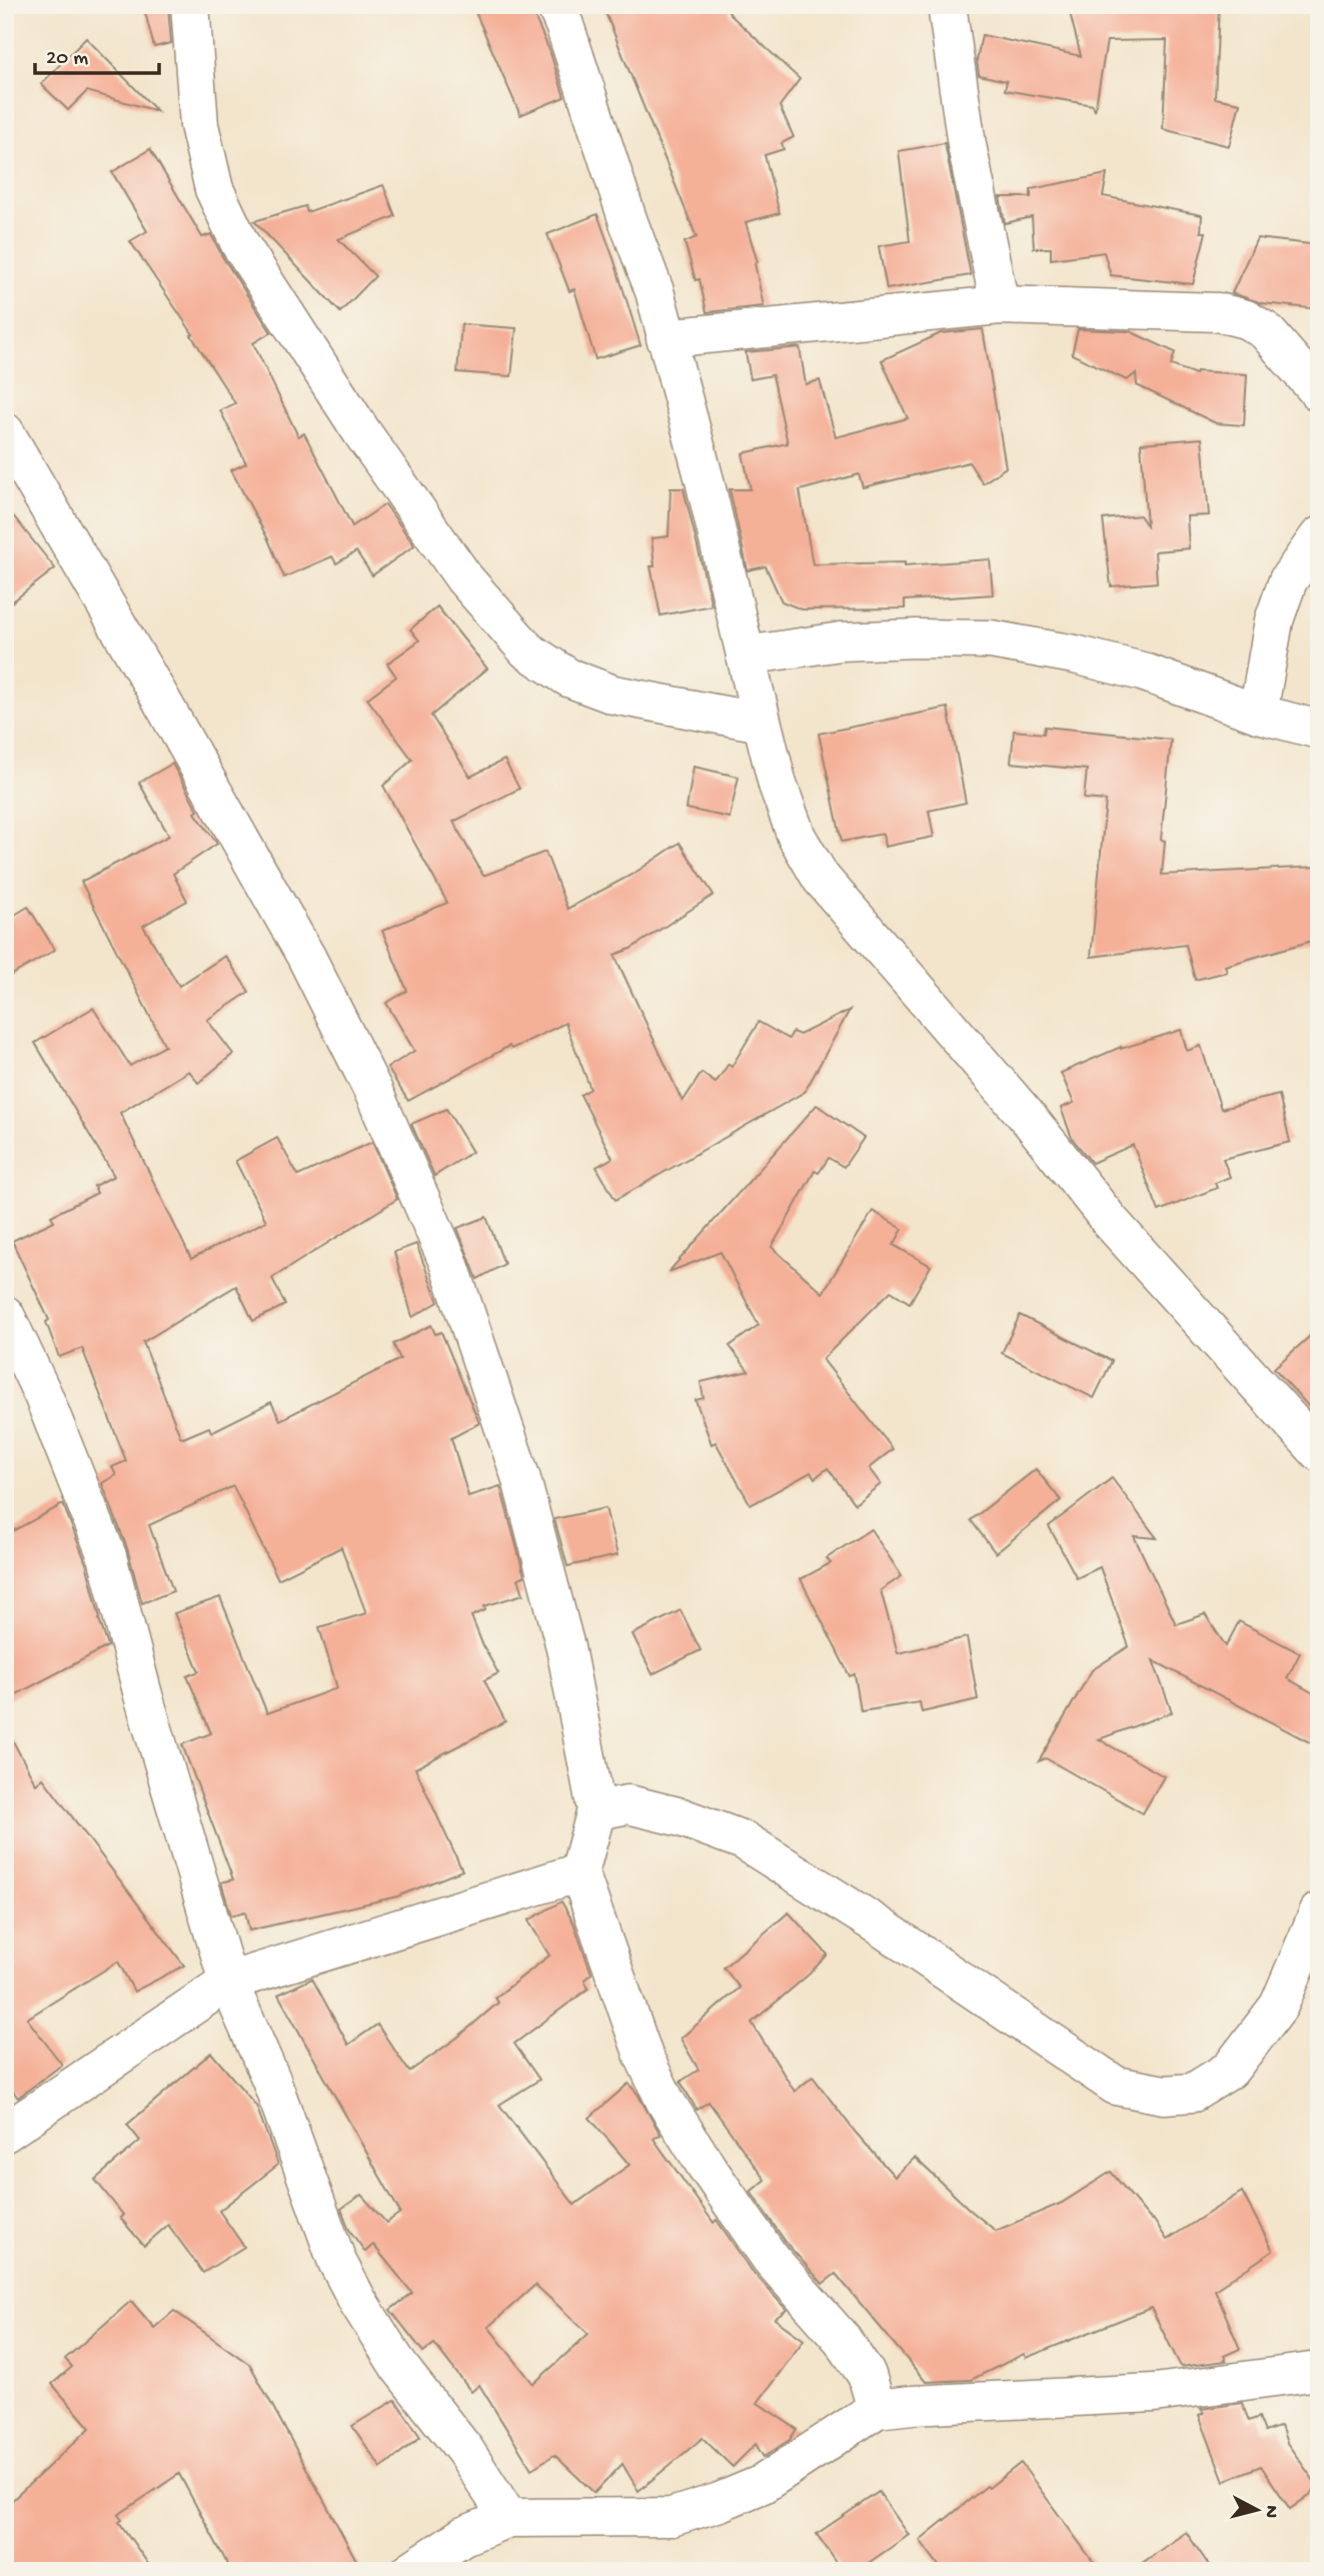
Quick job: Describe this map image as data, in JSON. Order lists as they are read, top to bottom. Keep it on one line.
{"scale_bar":"20 m","north":"right"}
